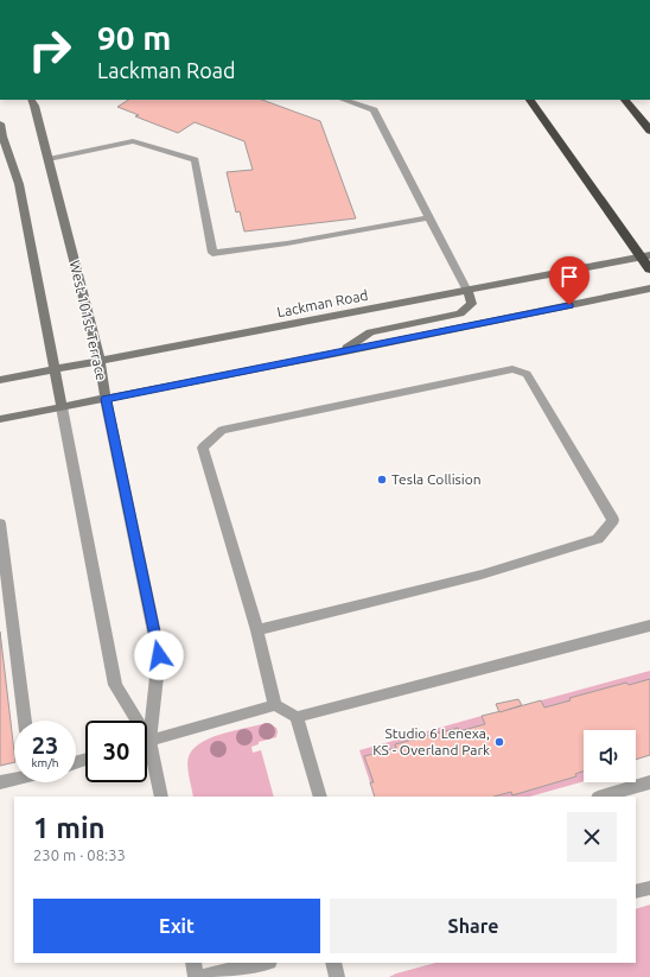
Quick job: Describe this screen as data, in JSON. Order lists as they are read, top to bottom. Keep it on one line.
{"streets":{"main road":["Lackman Road","West 101st Terrace"]},"crossings":[["Lackman Road","West 101st Terrace"]],"places":["Tesla Collision","Studio 6 Lenexa, KS - Overland Park"],"page":{"turn":["90 m","Lackman Road"],"speed":"23 km/h","limit":"30","heading":["1 min","230 m · 08:33"],"buttons":["Exit","Share"]}}
